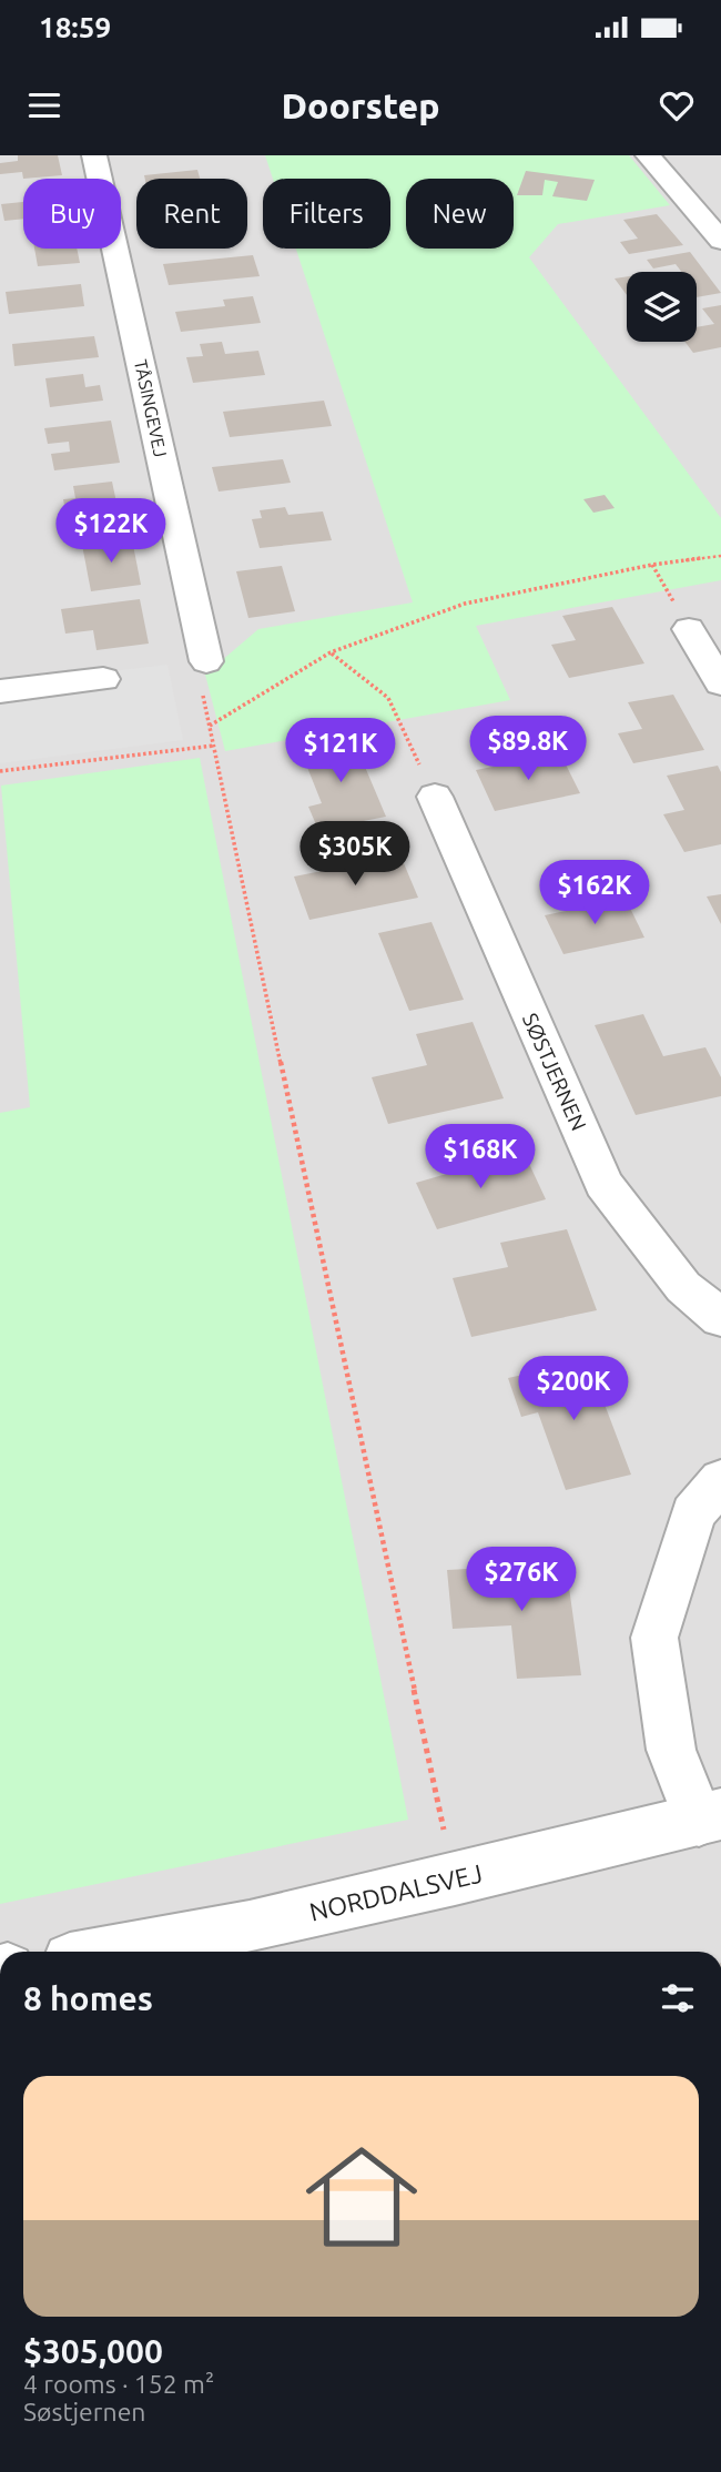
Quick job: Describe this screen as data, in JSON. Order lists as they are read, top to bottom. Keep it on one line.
{"streets":{"street":["TÅSINGEVEJ","SØSTJERNEN","NORDDALSVEJ"]},"page":{"status":"18:59","header":"Doorstep","chip":["Buy","Rent","Filters","New"],"price":["$122K","$89.8K","$121K","$305K","$162K","$168K","$200K","$276K"],"heading":"8 homes","list":[{"name":"$305,000","note":"4 rooms · 152 m² · Søstjernen"}]}}
